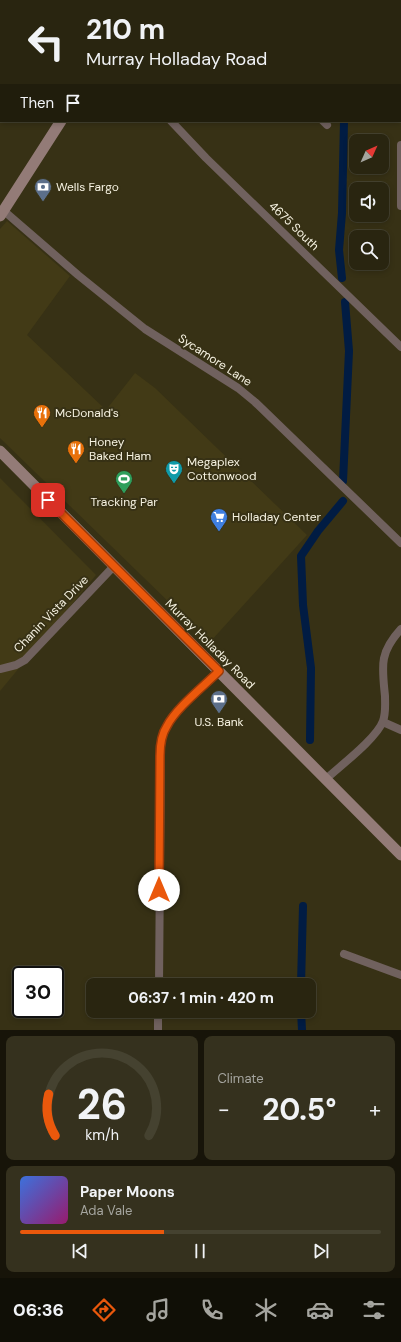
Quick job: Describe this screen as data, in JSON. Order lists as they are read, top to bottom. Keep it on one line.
{"streets":{"main road":["Murray Holladay Road"],"street":["4675 South","Sycamore Lane","Chanin Vista Drive"]},"crossings":[["Chanin Vista Drive","Murray Holladay Road"]],"places":{"bank":["Wells Fargo","U.S. Bank"],"restaurant":["McDonald's","Honey Baked Ham"],"theatre":["Megaplex Cottonwood"],"sports":["Tracking Par"],"supermarket":["Holladay Center"]},"north":"top right","page":{"turn":["210 m","Murray Holladay Road"],"then":"Then","limit":"30","trip":"06:37 · 1 min · 420 m","tile":"Climate","heat":["−","20.5°","+"],"song":["Paper Moons","Ada Vale"],"tabs":"06:36","gauge":["26","km/h"]}}
